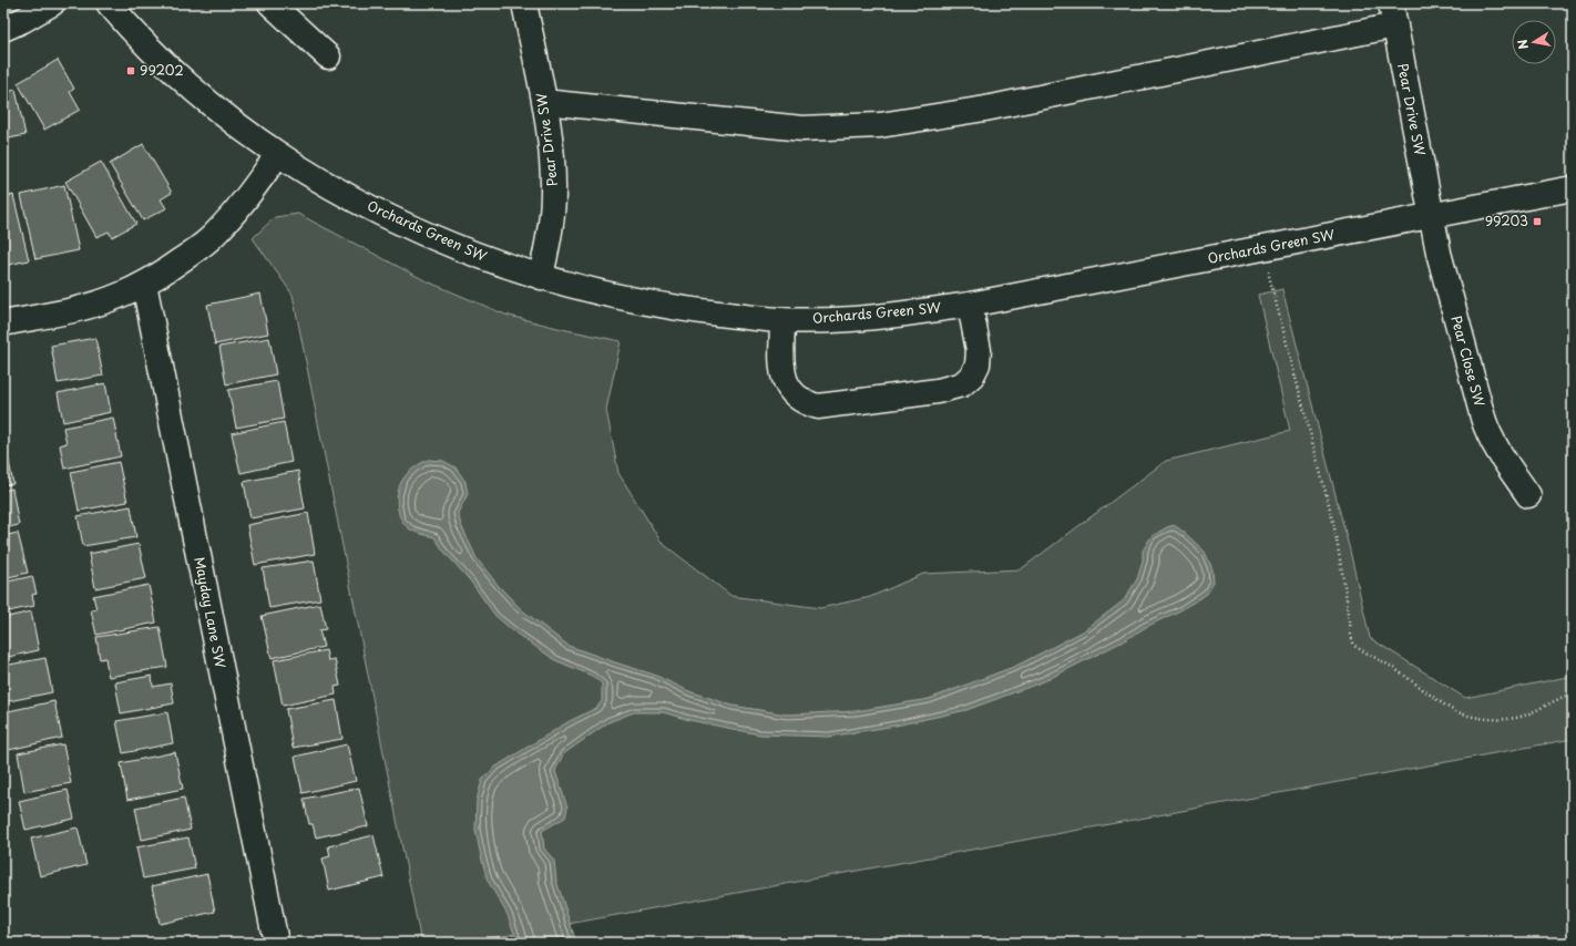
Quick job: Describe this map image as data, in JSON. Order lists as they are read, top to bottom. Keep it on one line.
{"streets":{"street":["Pear Drive SW","Orchards Green SW","Pear Close SW","Mayday Lane SW"]},"crossings":[["Pear Drive SW","Orchards Green SW"],["Pear Drive SW","Pear Close SW"],["Orchards Green SW","Pear Close SW"]],"places":{"transit":["99202","99203"]},"north":"left"}
